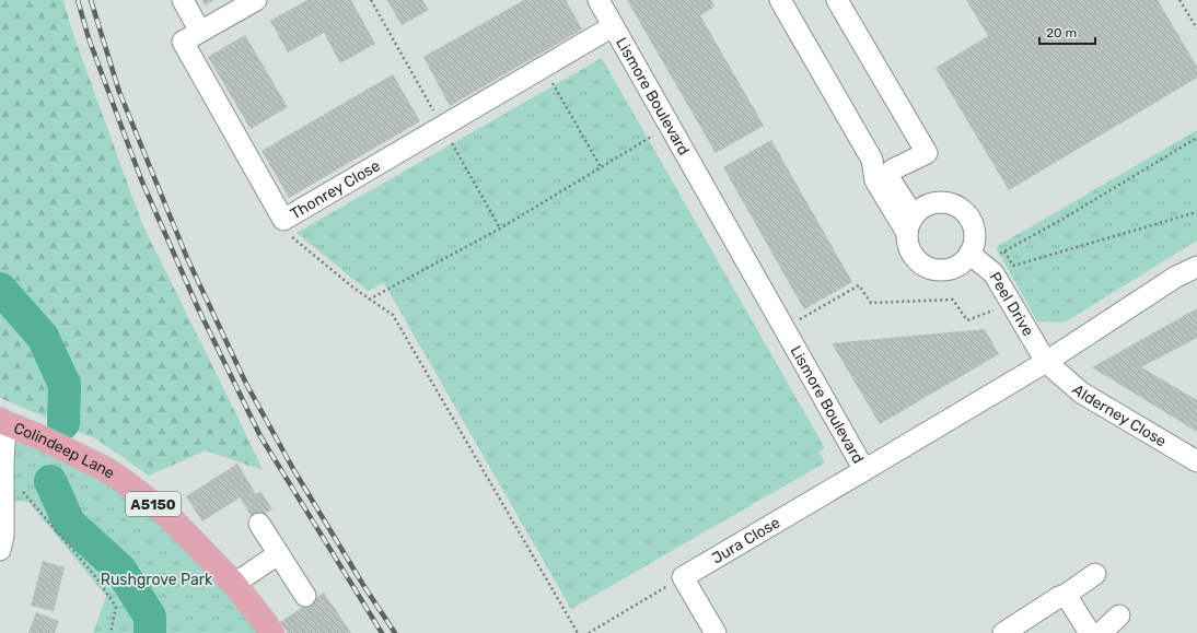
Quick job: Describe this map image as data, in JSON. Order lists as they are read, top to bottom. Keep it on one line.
{"streets":{"main road":["Colindeep Lane","A5150"],"street":["Lismore Boulevard","Thonrey Close","Peel Drive","Alderney Close","Jura Close"]},"crossings":[["Lismore Boulevard","Thonrey Close"],["Lismore Boulevard","Peel Drive"],["Lismore Boulevard","Alderney Close"],["Lismore Boulevard","Jura Close"],["Peel Drive","Alderney Close"]],"parks":["Rushgrove Park"],"scale_bar":"20 m"}
